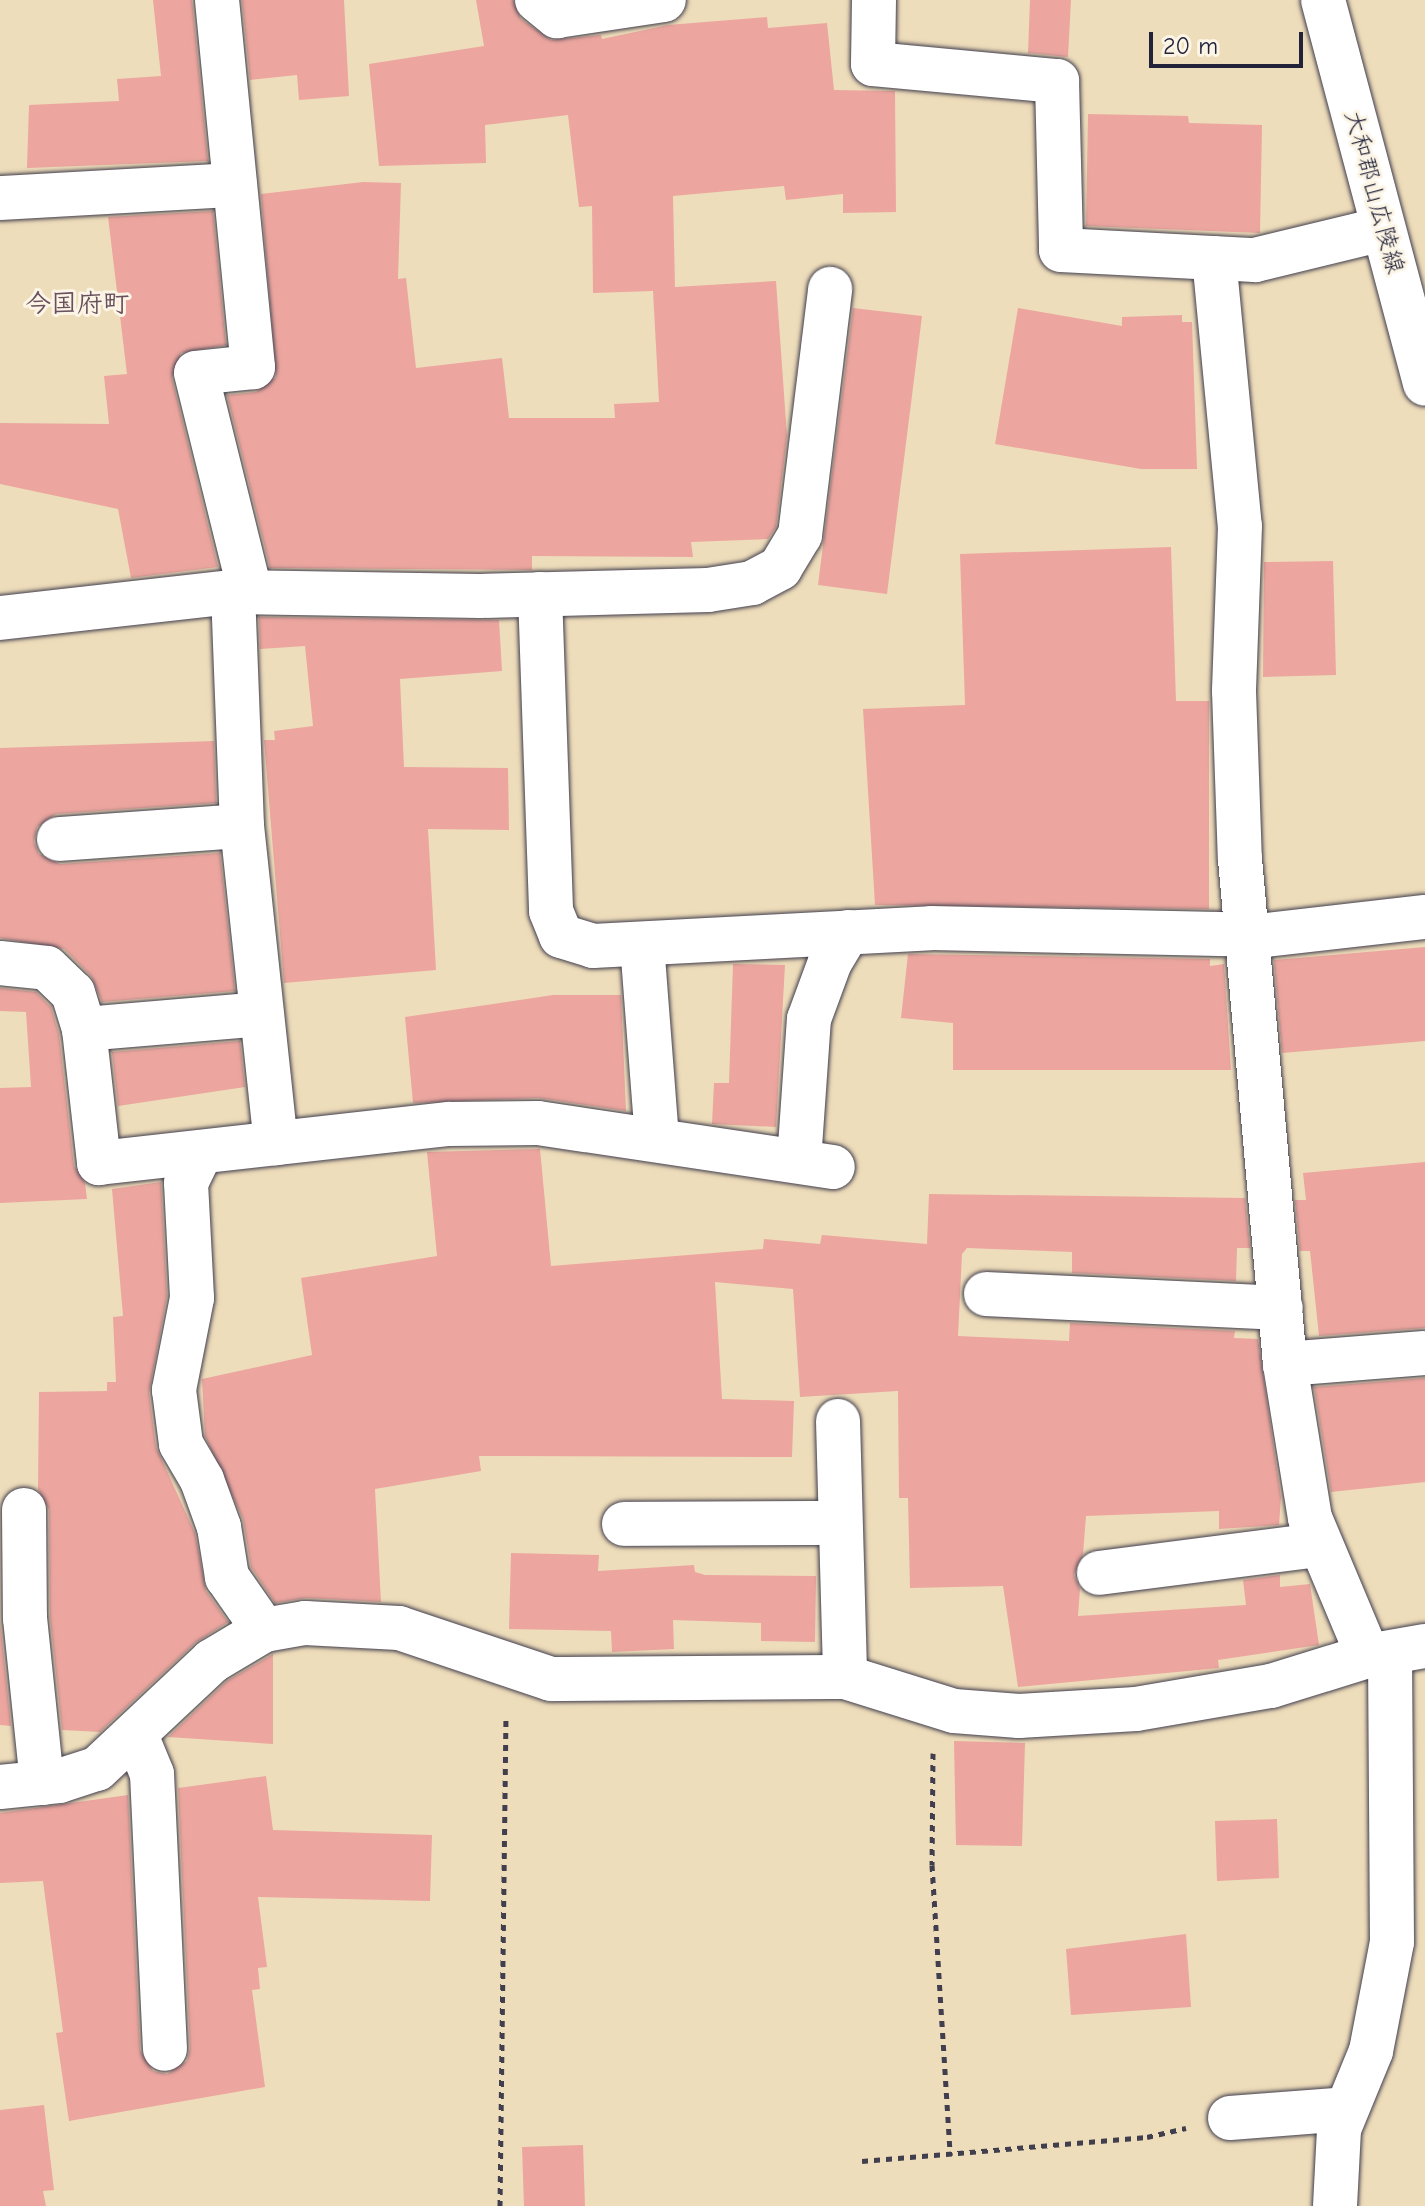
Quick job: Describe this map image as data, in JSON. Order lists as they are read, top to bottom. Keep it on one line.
{"streets":{"street":["大和郡山広陵線"]},"districts":["今国府町"],"scale_bar":"20 m"}
